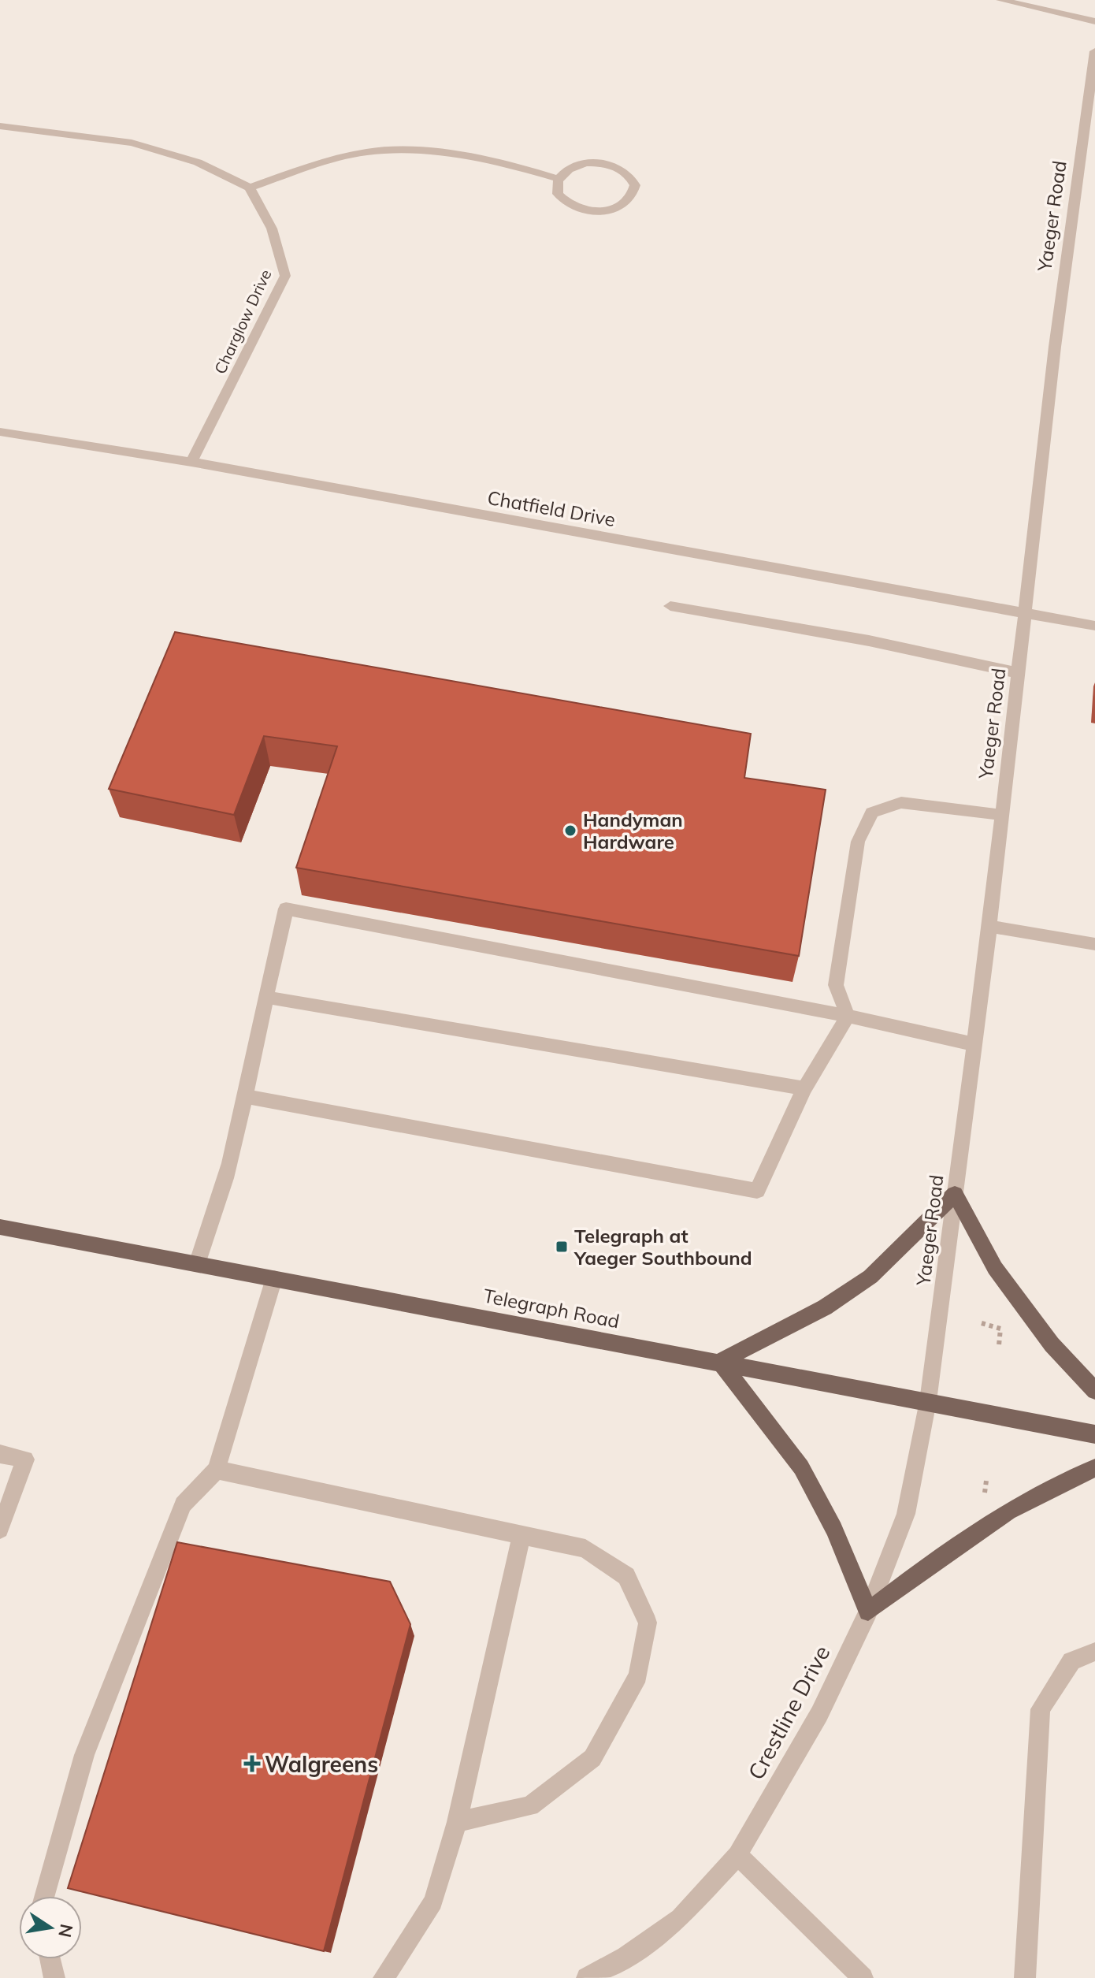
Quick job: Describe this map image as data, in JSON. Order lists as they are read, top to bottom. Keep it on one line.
{"streets":{"main road":["Telegraph Road"],"street":["Yaeger Road","Charglow Drive","Chatfield Drive","Crestline Drive"]},"crossings":[["Yaeger Road","Chatfield Drive"],["Yaeger Road","Telegraph Road"],["Yaeger Road","Crestline Drive"],["Charglow Drive","Chatfield Drive"],["Telegraph Road","Crestline Drive"]],"places":{"other":["Handyman Hardware"],"transit":["Telegraph at Yaeger Southbound"],"health":["Walgreens"]},"north":"right"}
